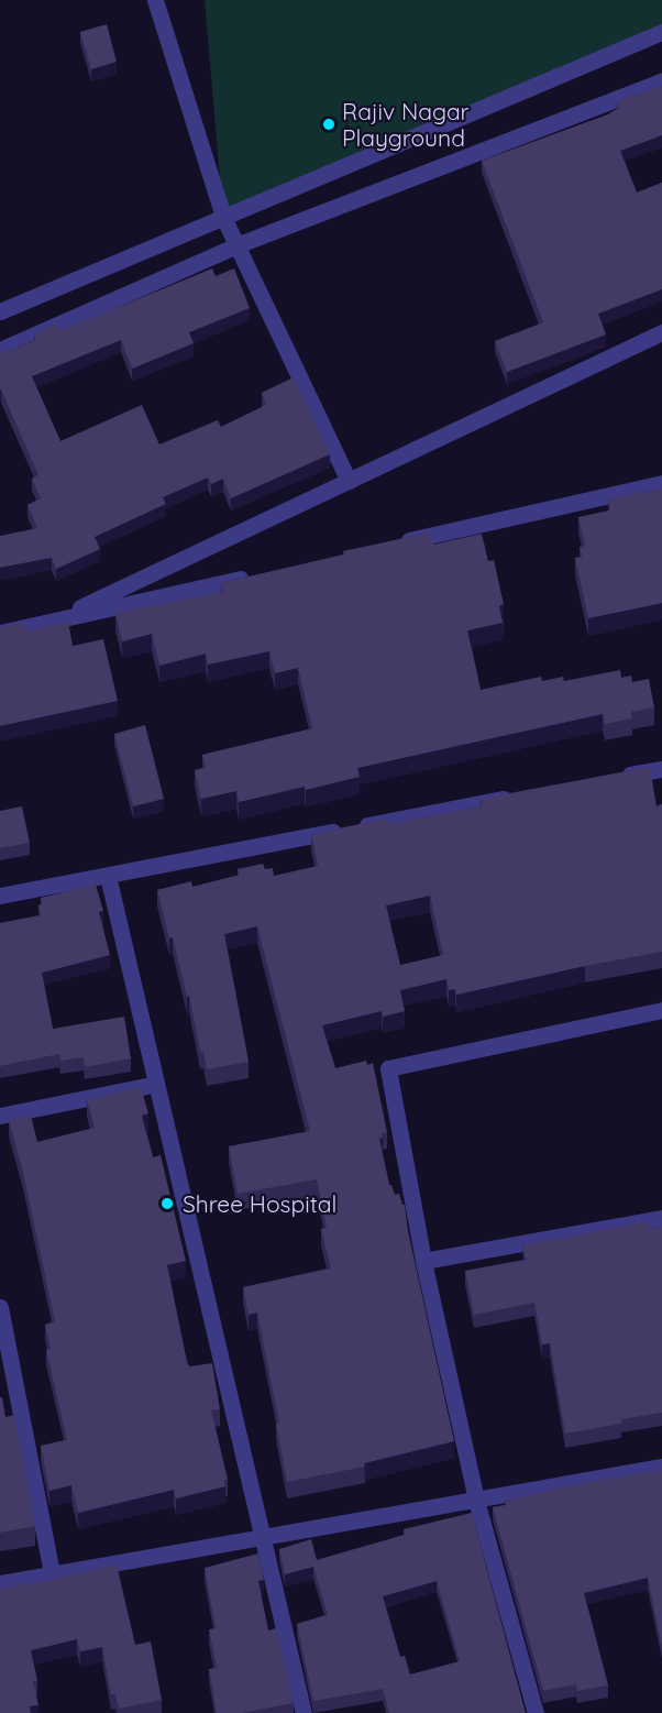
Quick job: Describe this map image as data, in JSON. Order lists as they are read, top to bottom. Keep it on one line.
{"places":["Rajiv Nagar Playground","Shree Hospital"]}
